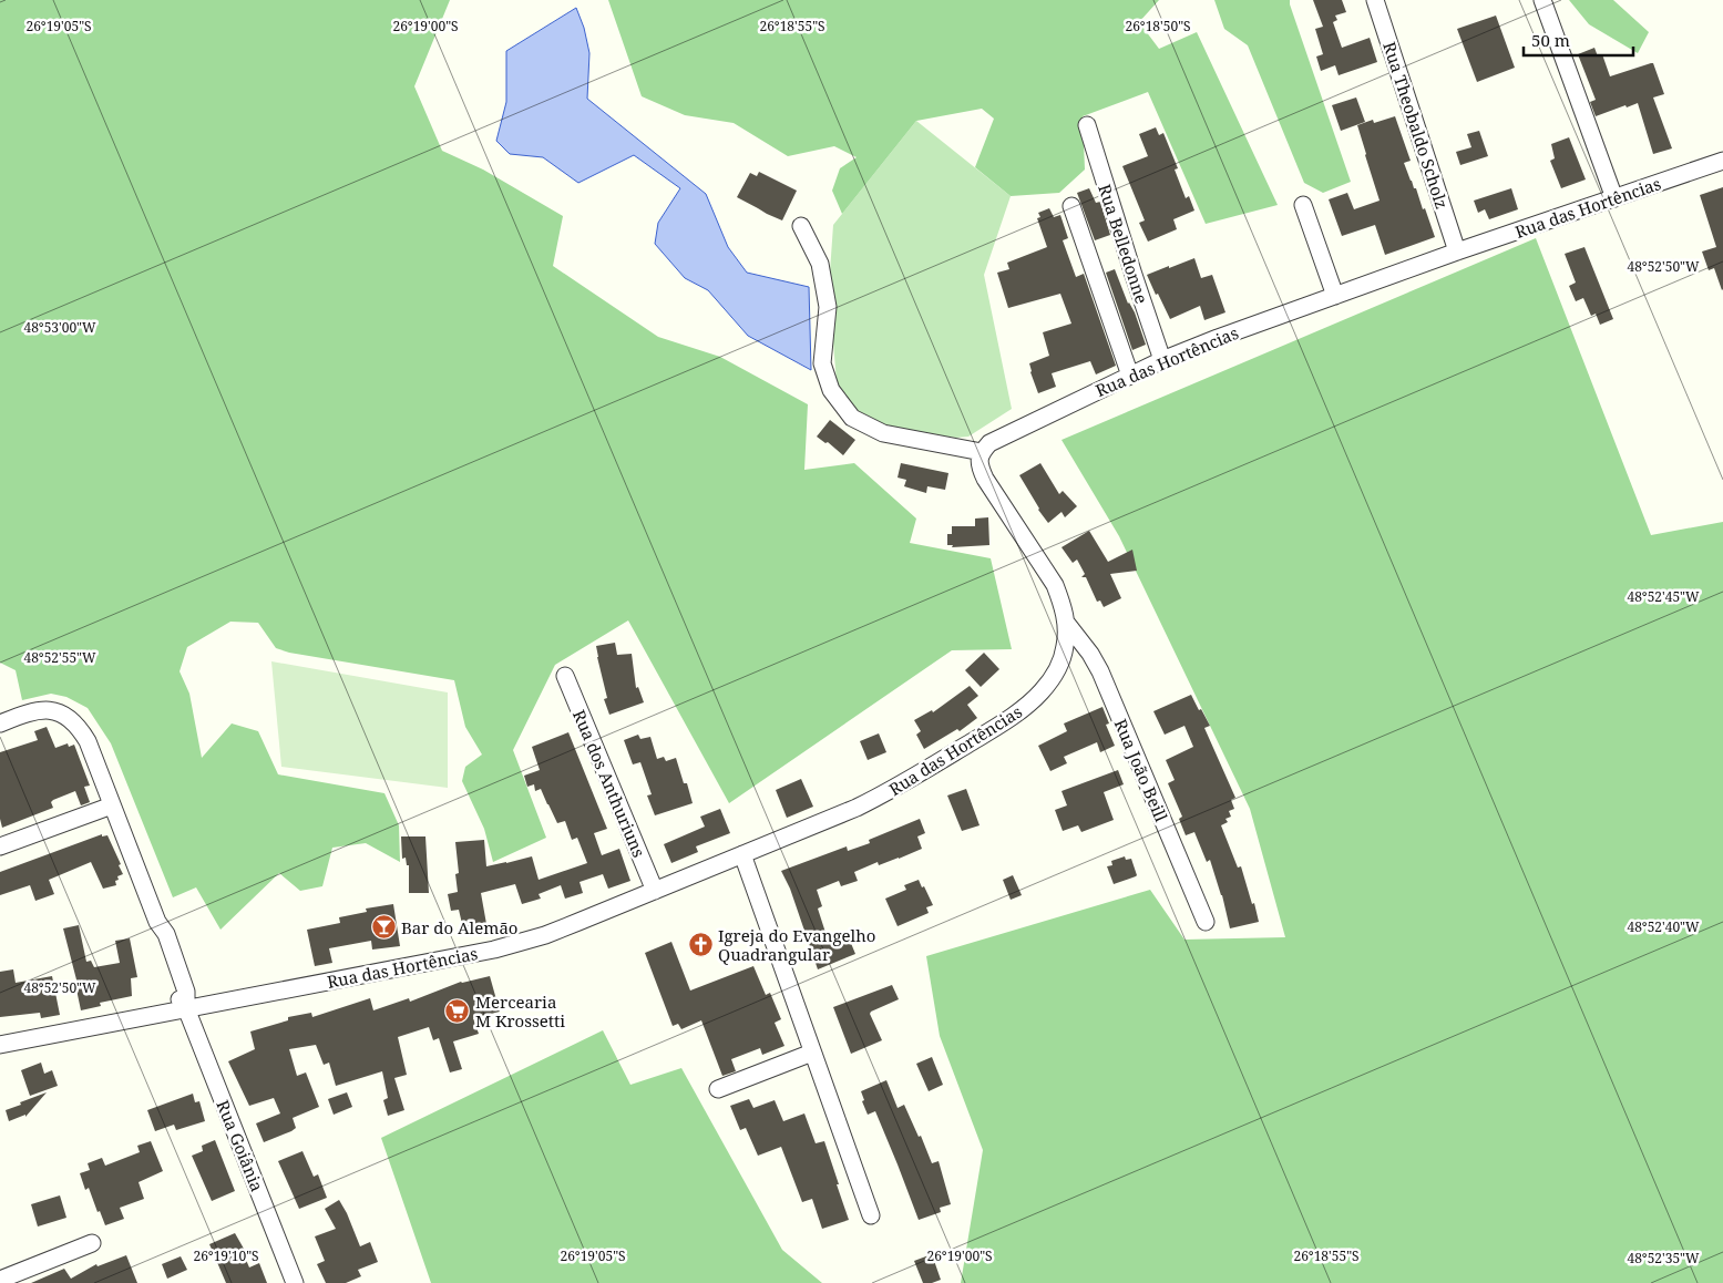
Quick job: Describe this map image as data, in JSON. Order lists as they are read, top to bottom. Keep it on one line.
{"streets":{"street":["Rua Theobaldo Scholz","Rua das Hortências","Rua Belledonne","Rua João Beill","Rua dos Anthuriuns","Rua Goiânia"]},"crossings":[["Rua Theobaldo Scholz","Rua das Hortências"],["Rua das Hortências","Rua Belledonne"],["Rua das Hortências","Rua João Beill"],["Rua das Hortências","Rua dos Anthuriuns"],["Rua das Hortências","Rua Goiânia"]],"places":{"bar":["Bar do Alemão"],"church":["Igreja do Evangelho Quadrangular"],"supermarket":["Mercearia M Krossetti"]},"scale_bar":"50 m","coordinates":["26°19'05\"S","26°19'00\"S","26°18'55\"S","26°18'50\"S","48°52'50\"W","48°53'00\"W","48°52'45\"W","48°52'55\"W","48°52'40\"W","26°19'10\"S","48°52'35\"W"]}
